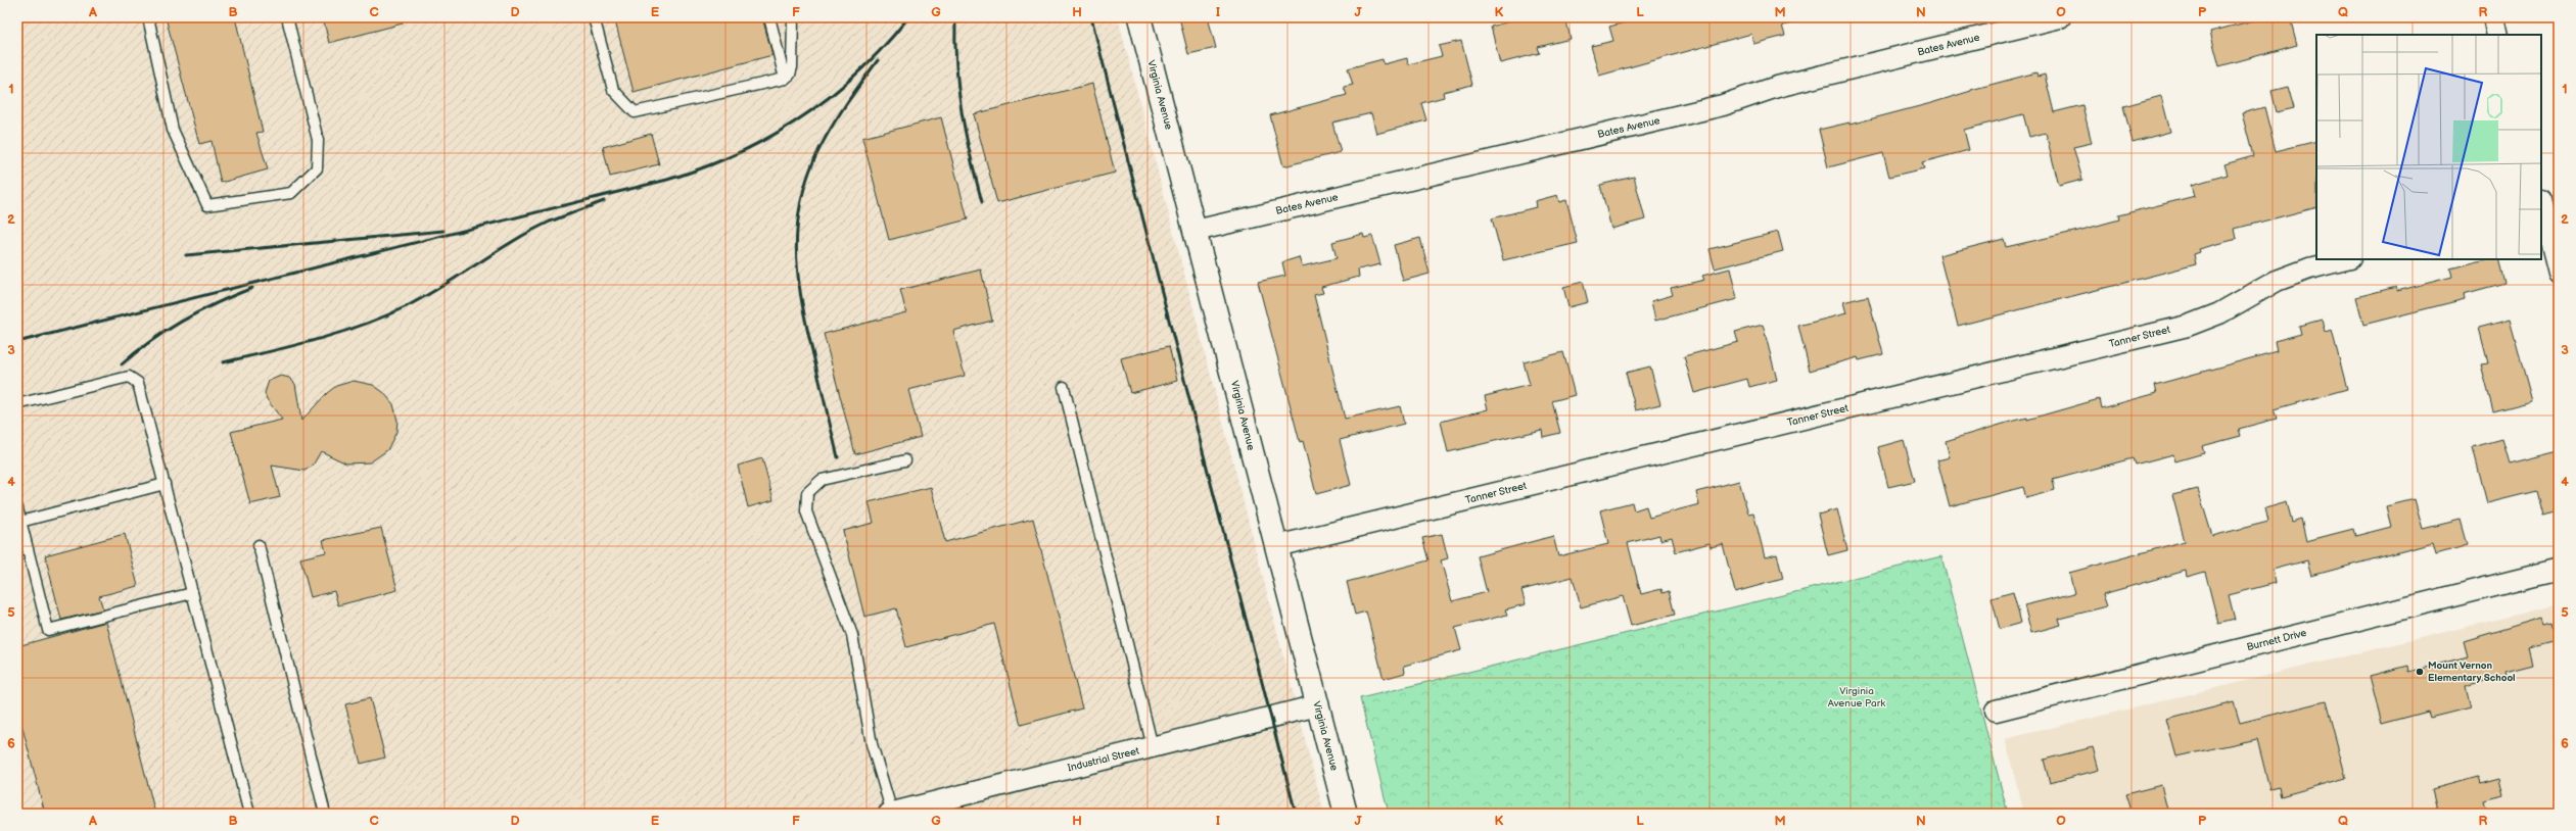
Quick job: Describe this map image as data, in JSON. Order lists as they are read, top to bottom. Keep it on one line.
{"streets":{"street":["Bates Avenue","Virginia Avenue","Tanner Street","Burnett Drive","Industrial Street"]},"crossings":[["Bates Avenue","Virginia Avenue"],["Virginia Avenue","Tanner Street"],["Virginia Avenue","Industrial Street"]],"parks":["Virginia Avenue Park"],"places":["Mount Vernon Elementary School"],"grid":{"columns":["A","B","C","D","E","F","G","H","I","J","K","L","M","N","O","P","Q","R"],"rows":["1","2","3","4","5","6"]}}
